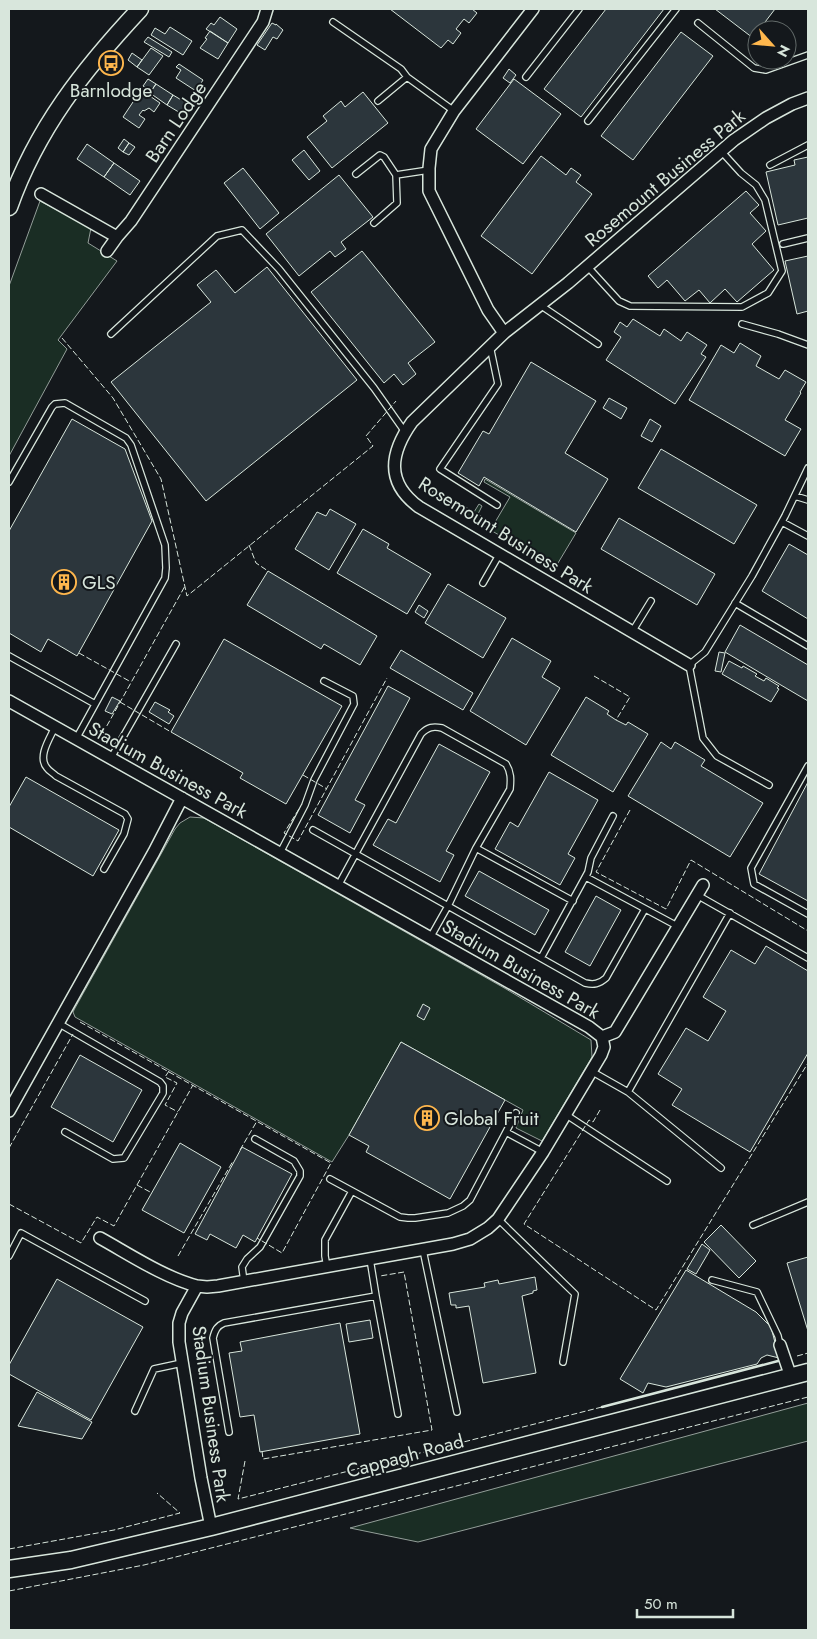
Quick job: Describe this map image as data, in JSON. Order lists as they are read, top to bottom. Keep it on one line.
{"streets":{"street":["Barn Lodge","Rosemount Business Park","Stadium Business Park","Cappagh Road"]},"crossings":[["Stadium Business Park","Cappagh Road"]],"places":{"bus stop":["Barnlodge"],"building":["GLS","Global Fruit"]},"scale_bar":"50 m","north":"bottom right"}
